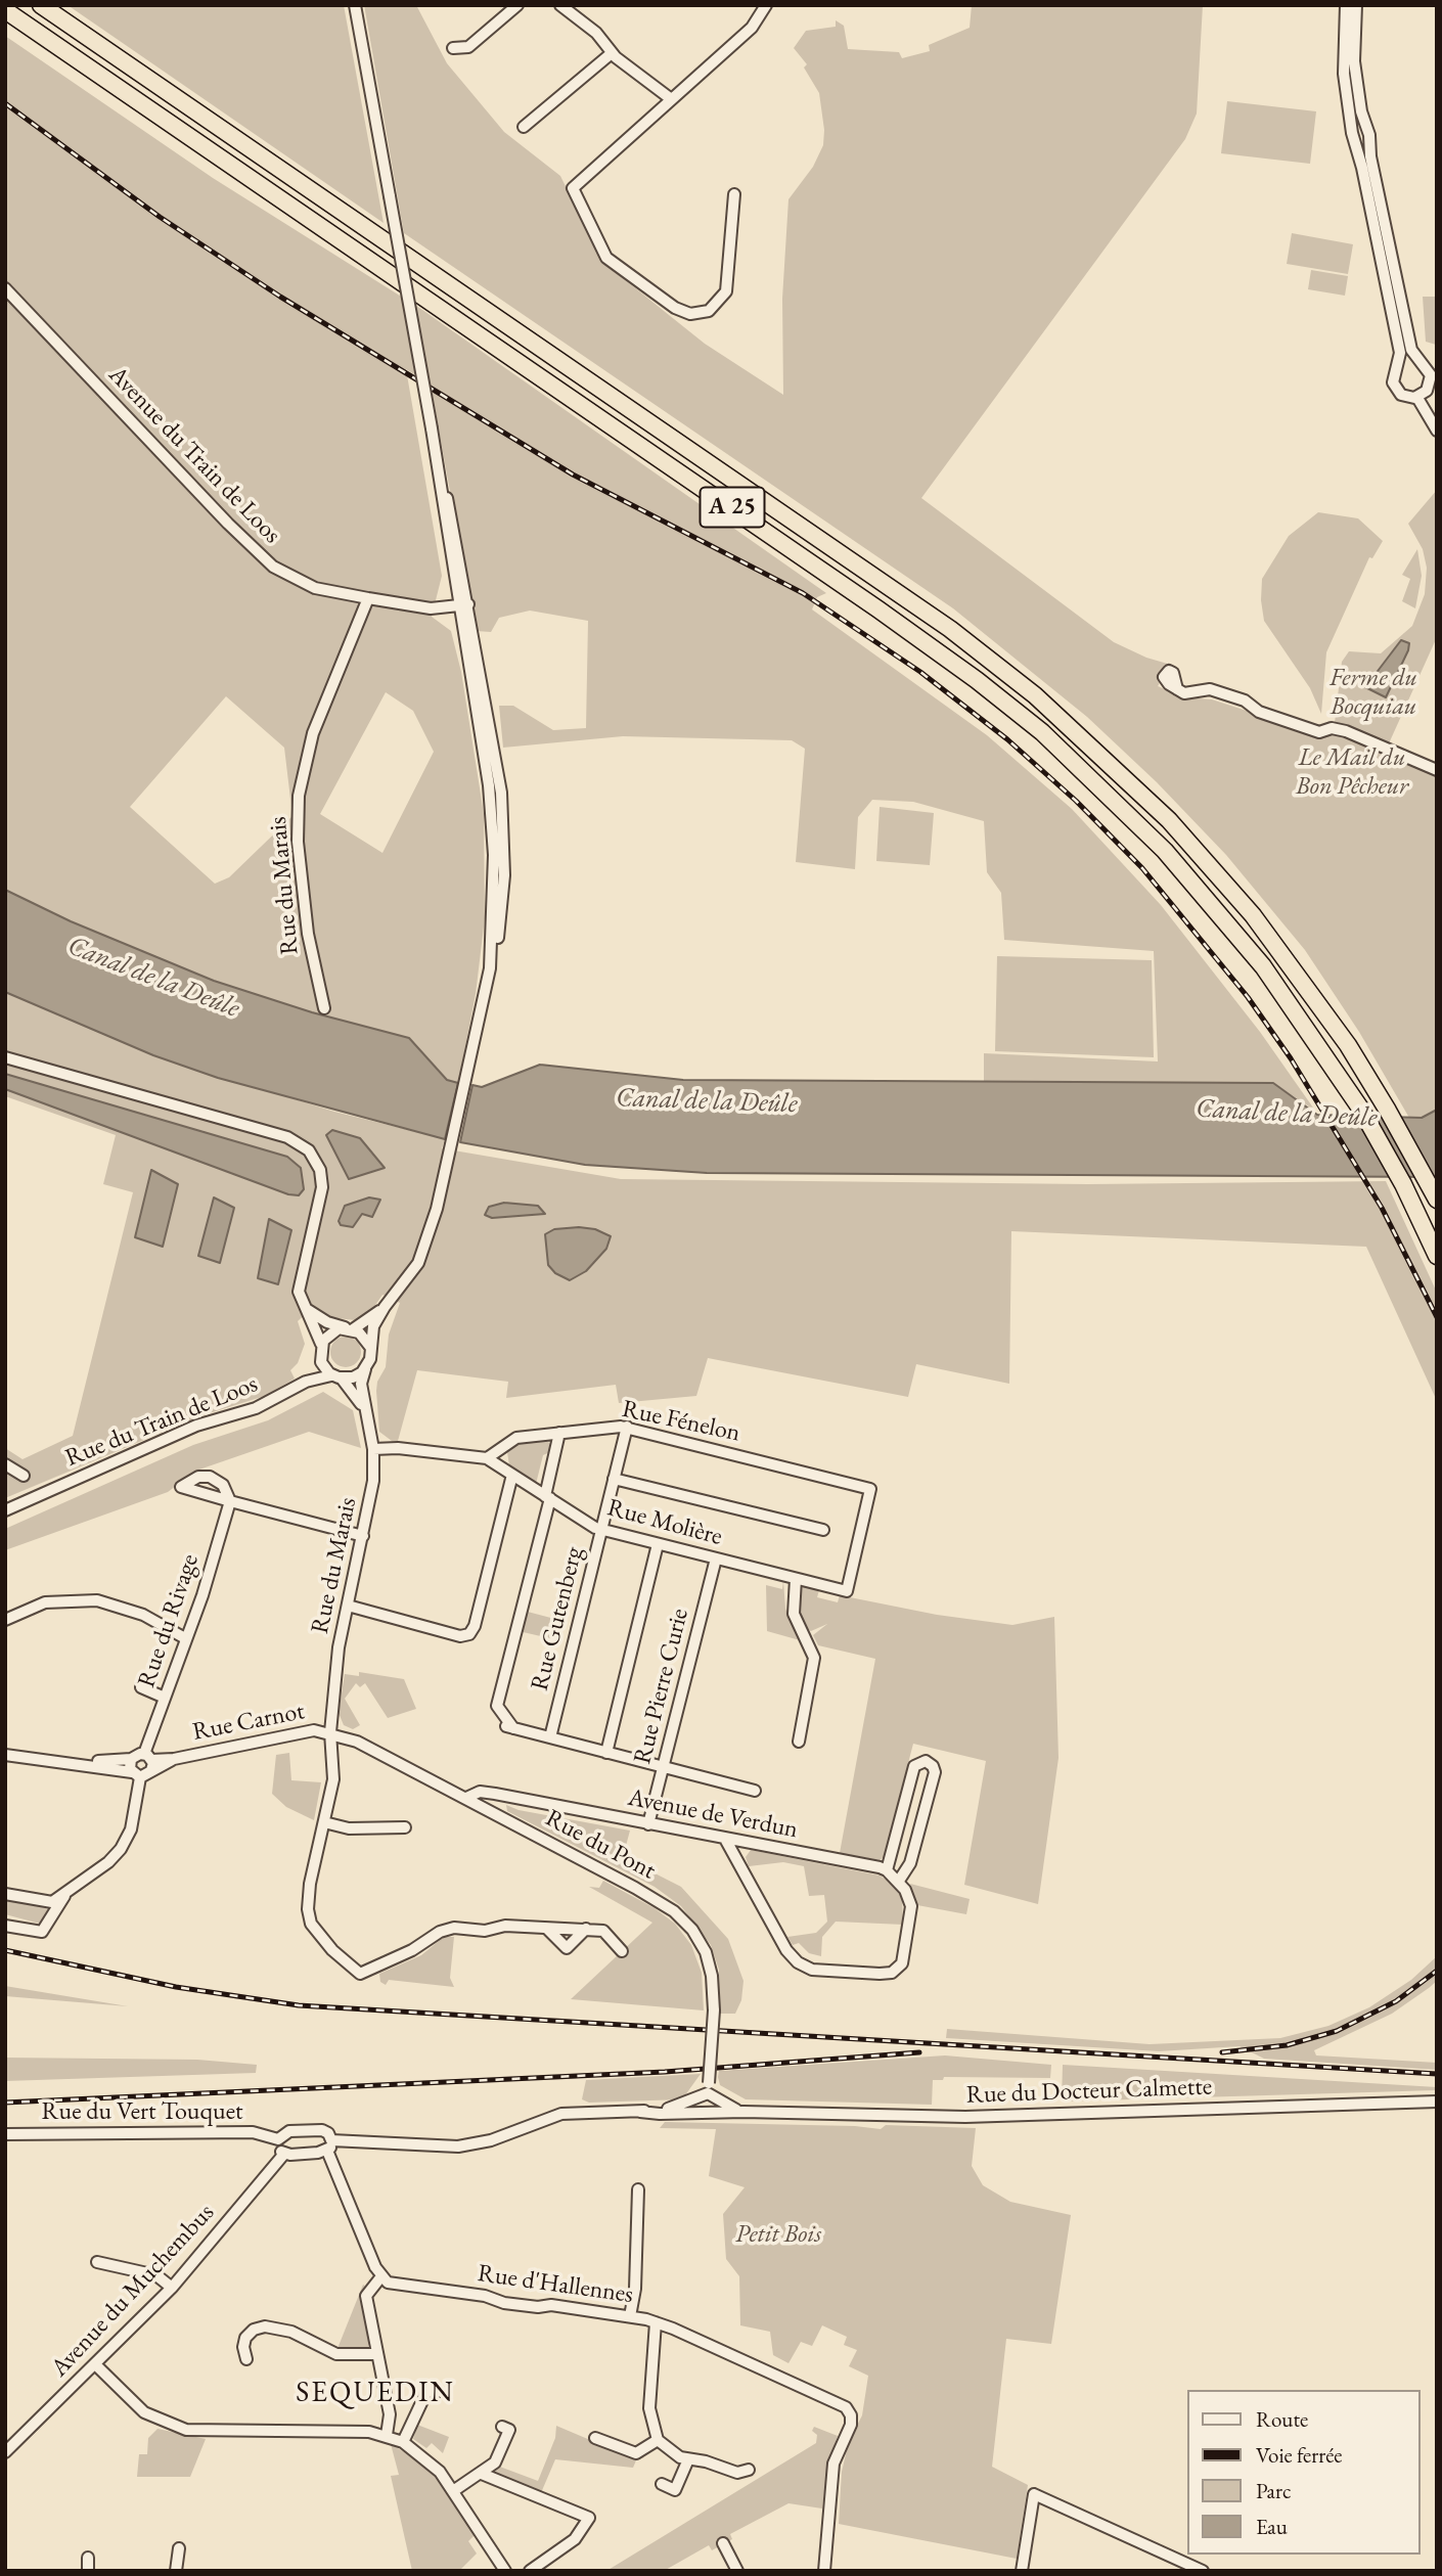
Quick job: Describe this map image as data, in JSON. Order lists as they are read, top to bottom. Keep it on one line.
{"streets":{"highway":["A 25"],"street":["Avenue du Train de Loos","Rue du Marais","Rue du Train de Loos","Rue Fénelon","Rue Molière","Rue Gutenberg","Rue du Rivage","Rue Pierre Curie","Rue Carnot","Avenue de Verdun","Rue du Pont","Rue du Docteur Calmette","Rue du Vert Touquet","Rue d'Hallennes","Avenue du Muchembus"]},"crossings":[["Avenue du Train de Loos","Rue du Marais"],["Rue du Marais","Rue du Train de Loos"],["Rue du Marais","Rue du Rivage"],["Rue du Marais","Rue Carnot"],["Rue du Marais","Rue du Pont"],["Rue Fénelon","Rue Molière"],["Rue Fénelon","Rue Gutenberg"],["Rue Molière","Rue Gutenberg"],["Rue Molière","Rue Pierre Curie"],["Rue du Rivage","Rue Carnot"],["Rue Pierre Curie","Avenue de Verdun"],["Rue Carnot","Rue du Pont"],["Avenue de Verdun","Rue du Pont"],["Rue du Pont","Rue du Docteur Calmette"],["Rue du Vert Touquet","Avenue du Muchembus"]],"districts":["SEQUEDIN"],"water":["Canal de la Deûle"],"parks":["Ferme du Bocquiau","Le Mail du Bon Pêcheur","Petit Bois"],"legend":["Route","Voie ferrée","Parc","Eau"]}
